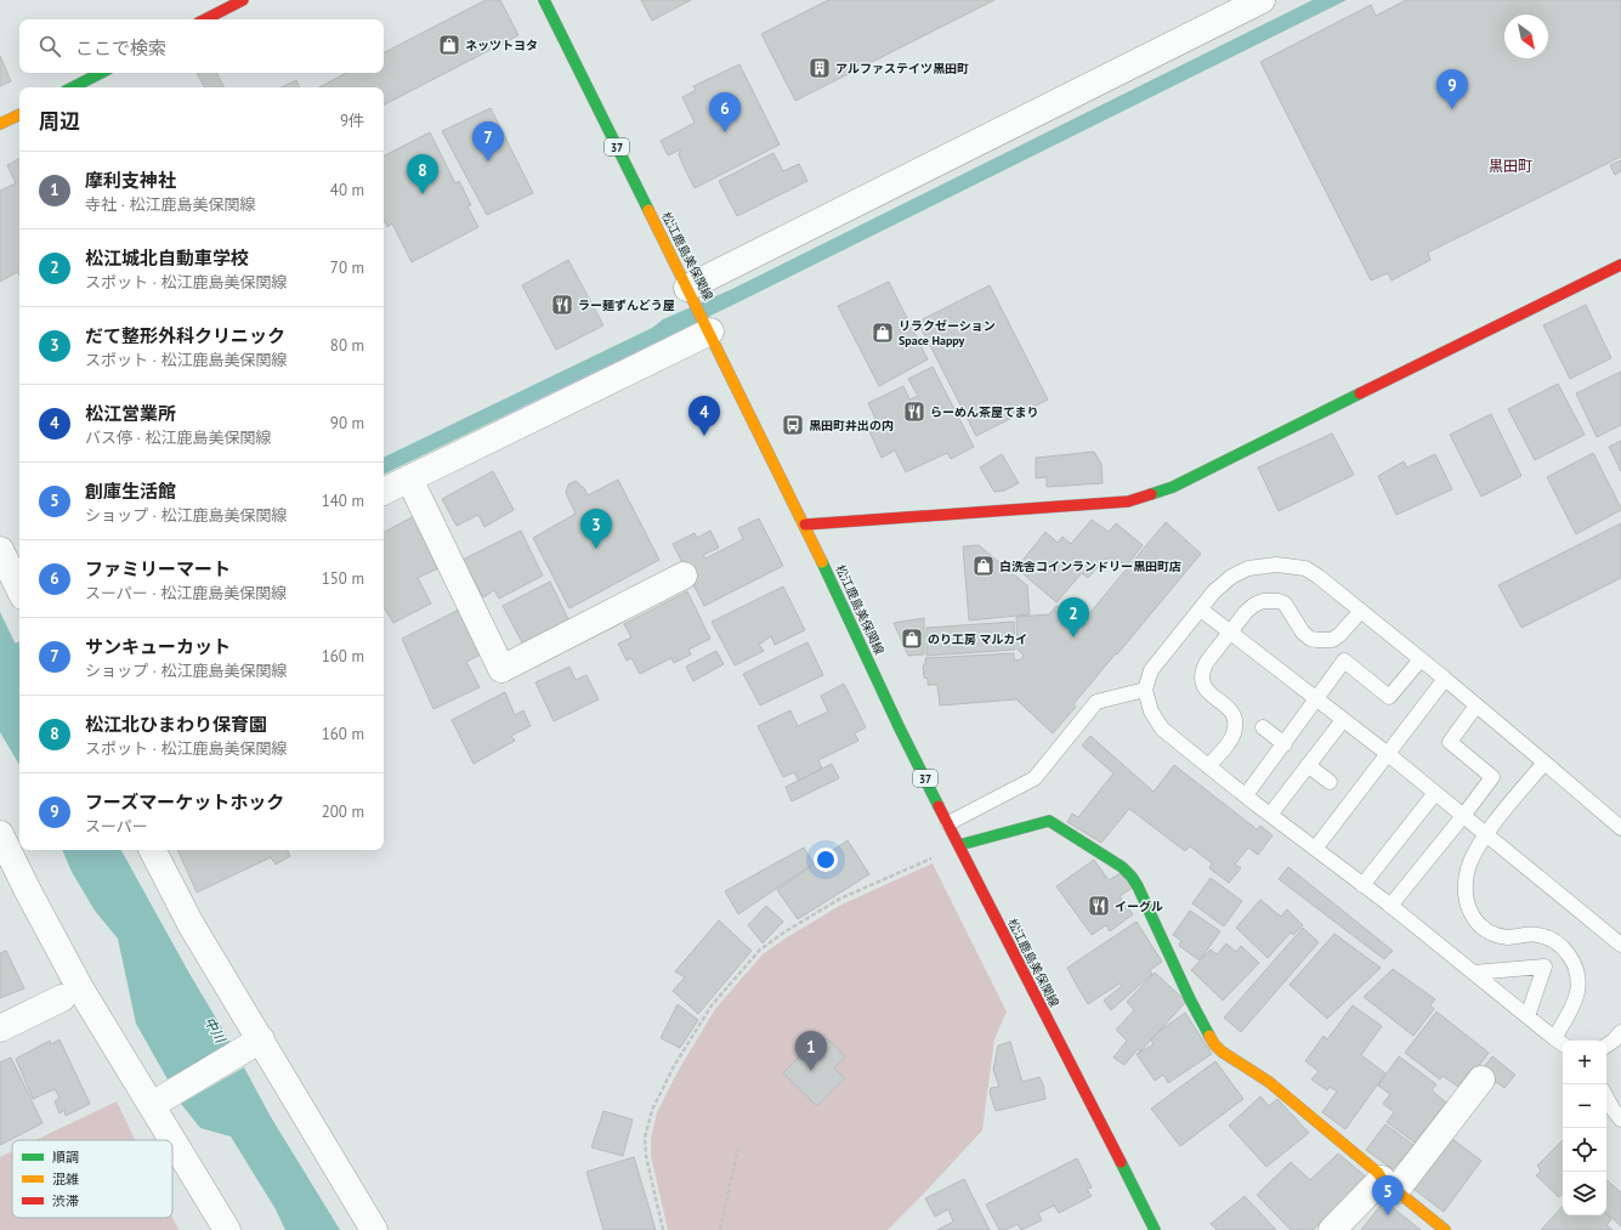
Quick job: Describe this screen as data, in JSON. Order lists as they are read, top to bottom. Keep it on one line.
{"streets":{"street":["37","松江鹿島美保関線"]},"districts":["黒田町"],"water":["中川"],"places":{"shop":["ネッツトヨタ","リラクゼーション Space Happy","白洗舎コインランドリー黒田町店","のり工房 マルカイ"],"building":["アルファステイツ黒田町"],"restaurant":["ラー麺ずんどう屋","らーめん茶屋てまり","イーグル"],"bus stop":["黒田町井出の内"]},"legend":["順調","混雑","渋滞"],"north":"bottom right","page":{"search":"ここで検索","pins":["9","6","7","8","4","3","2","1","5"],"heading":["周辺","9件"],"list":[{"mark":"1","name":"摩利支神社","note":"寺社 · 松江鹿島美保関線","value":"40 m"},{"mark":"2","name":"松江城北自動車学校","note":"スポット · 松江鹿島美保関線","value":"70 m"},{"mark":"3","name":"だて整形外科クリニック","note":"スポット · 松江鹿島美保関線","value":"80 m"},{"mark":"4","name":"松江営業所","note":"バス停 · 松江鹿島美保関線","value":"90 m"},{"mark":"5","name":"創庫生活館","note":"ショップ · 松江鹿島美保関線","value":"140 m"},{"mark":"6","name":"ファミリーマート","note":"スーパー · 松江鹿島美保関線","value":"150 m"},{"mark":"7","name":"サンキューカット","note":"ショップ · 松江鹿島美保関線","value":"160 m"},{"mark":"8","name":"松江北ひまわり保育園","note":"スポット · 松江鹿島美保関線","value":"160 m"},{"mark":"9","name":"フーズマーケットホック","note":"スーパー","value":"200 m"}],"map_buttons":["+","−"]}}
